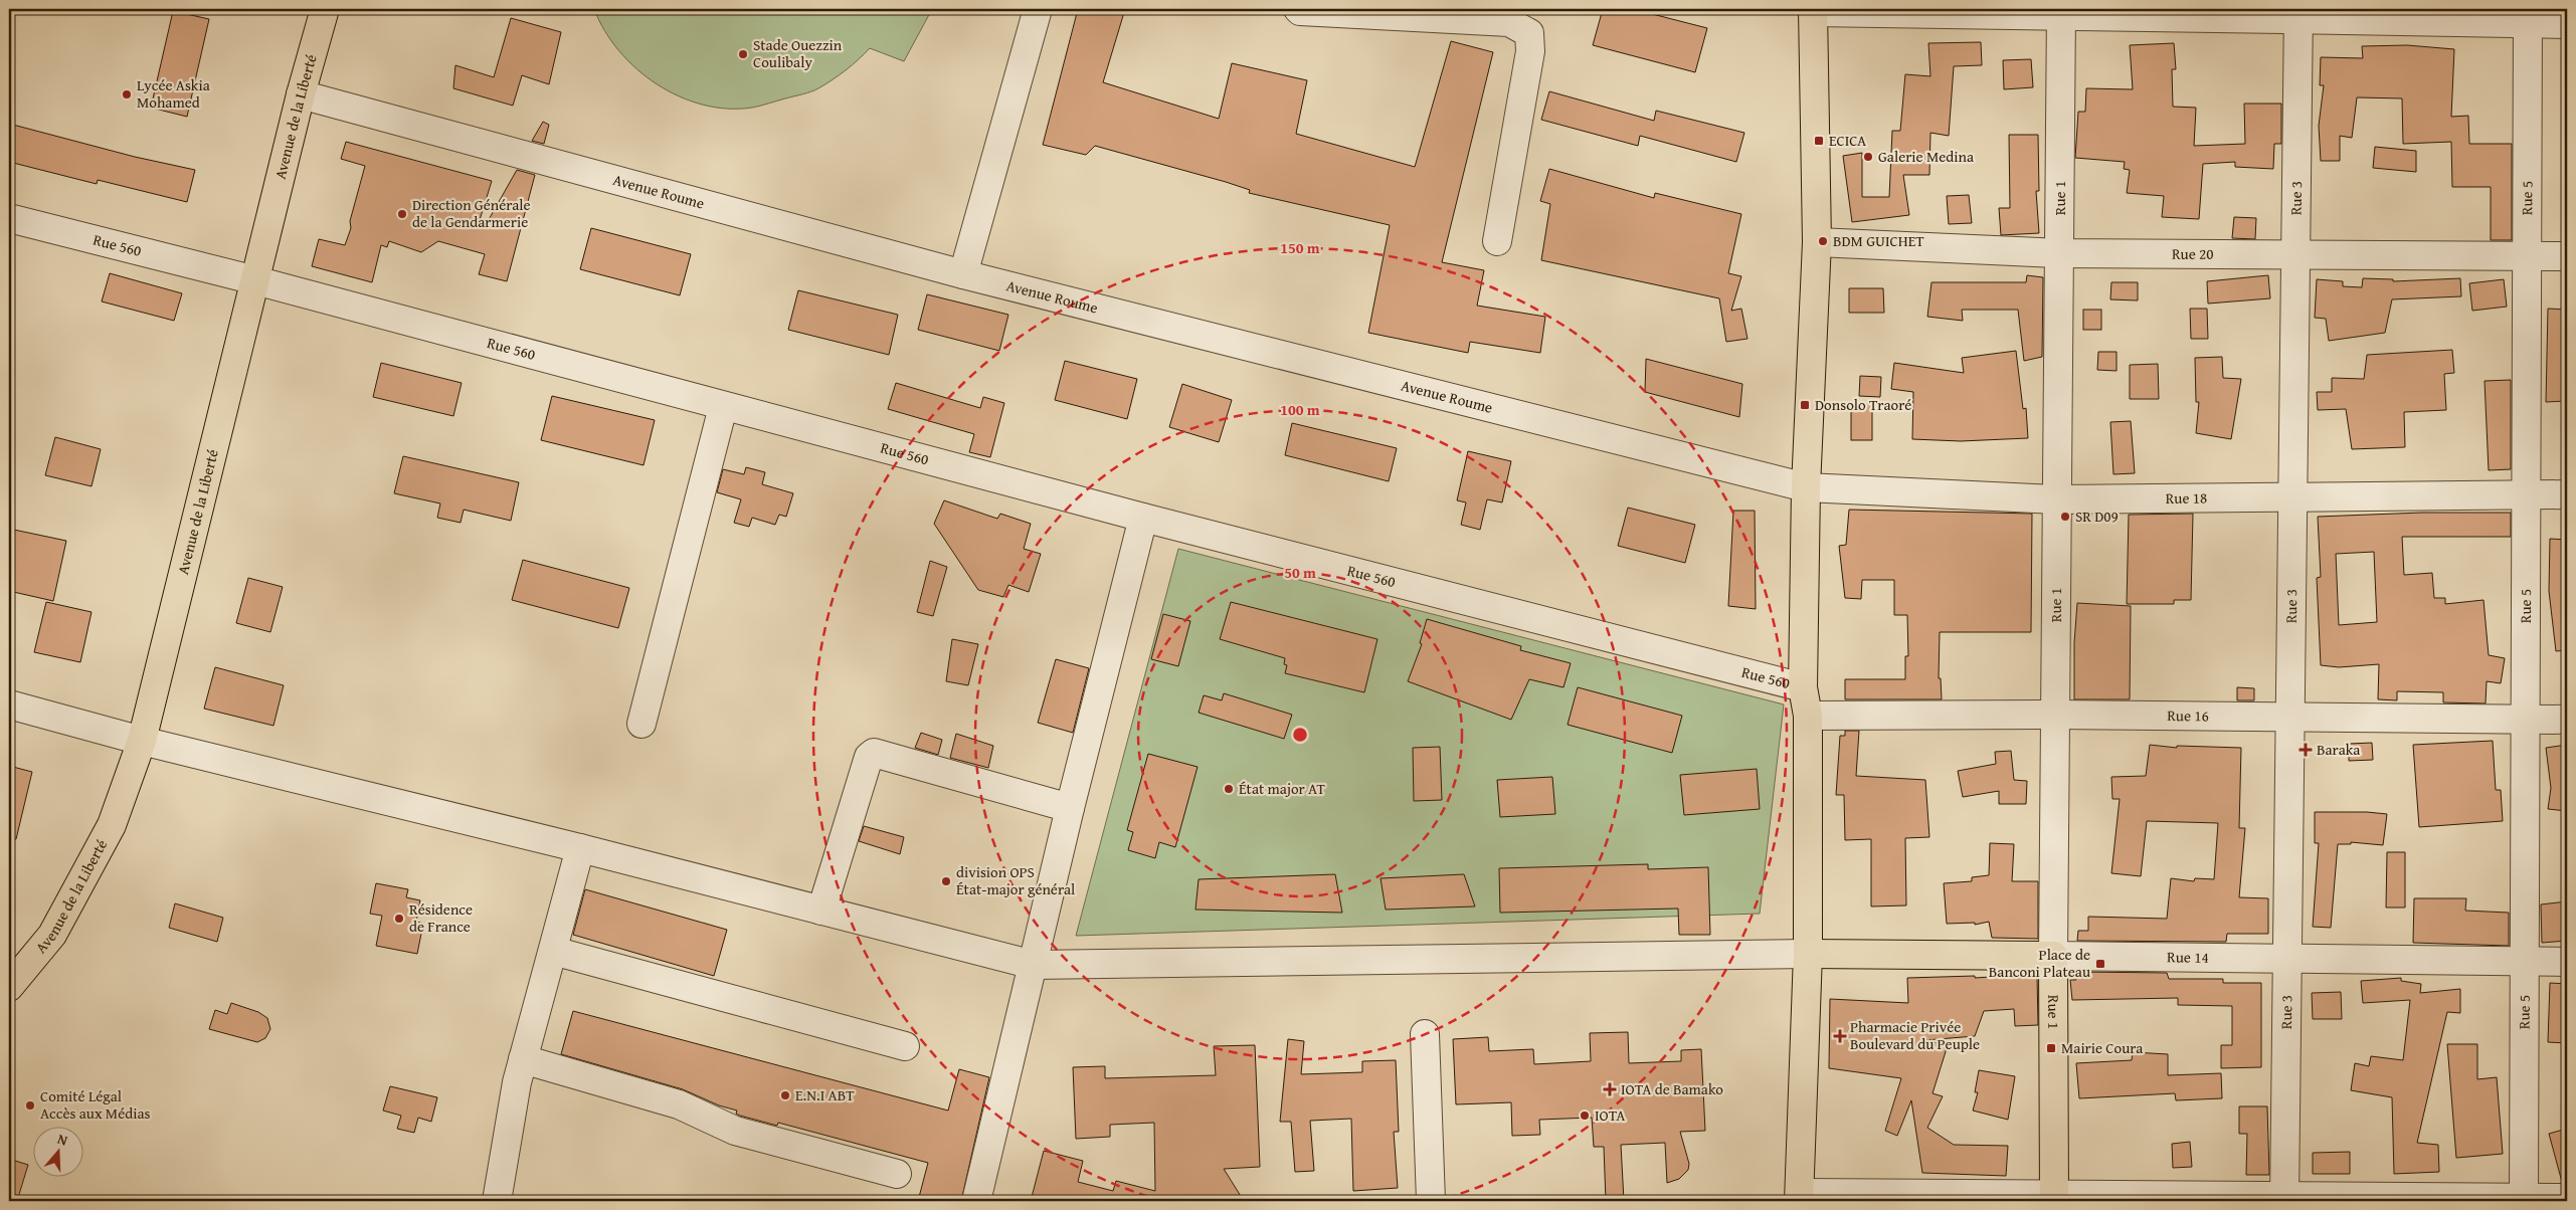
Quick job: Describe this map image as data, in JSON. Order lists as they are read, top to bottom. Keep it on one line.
{"streets":{"main road":["Avenue de la Liberté","Rue 1","Rue 14"],"street":["Avenue Roume","Rue 3","Rue 5","Rue 560","Rue 20","Rue 18","Rue 16"]},"crossings":[["Avenue de la Liberté","Avenue Roume"],["Avenue de la Liberté","Rue 560"],["Avenue Roume","Rue 18"],["Rue 1","Rue 20"],["Rue 1","Rue 18"],["Rue 1","Rue 16"],["Rue 1","Rue 14"],["Rue 3","Rue 20"],["Rue 3","Rue 18"],["Rue 3","Rue 16"],["Rue 3","Rue 14"],["Rue 5","Rue 20"],["Rue 5","Rue 18"],["Rue 5","Rue 16"],["Rue 5","Rue 14"]],"places":{"other":["Stade Ouezzin Coulibaly","Lycée Askia Mohamed","Galerie Medina","Direction Générale de la Gendarmerie","BDM GUICHET","SR D09","État major AT","division OPS État-major général","Résidence de France","E.N.I ABT","Comité Légal Accès aux Médias","IOTA"],"transit":["ECICA","Donsolo Traoré","Place de Banconi Plateau","Mairie Coura"],"health":["Baraka","Pharmacie Privée Boulevard du Peuple","IOTA de Bamako"]},"north":"top","rings":["150 m","100 m","50 m"]}
